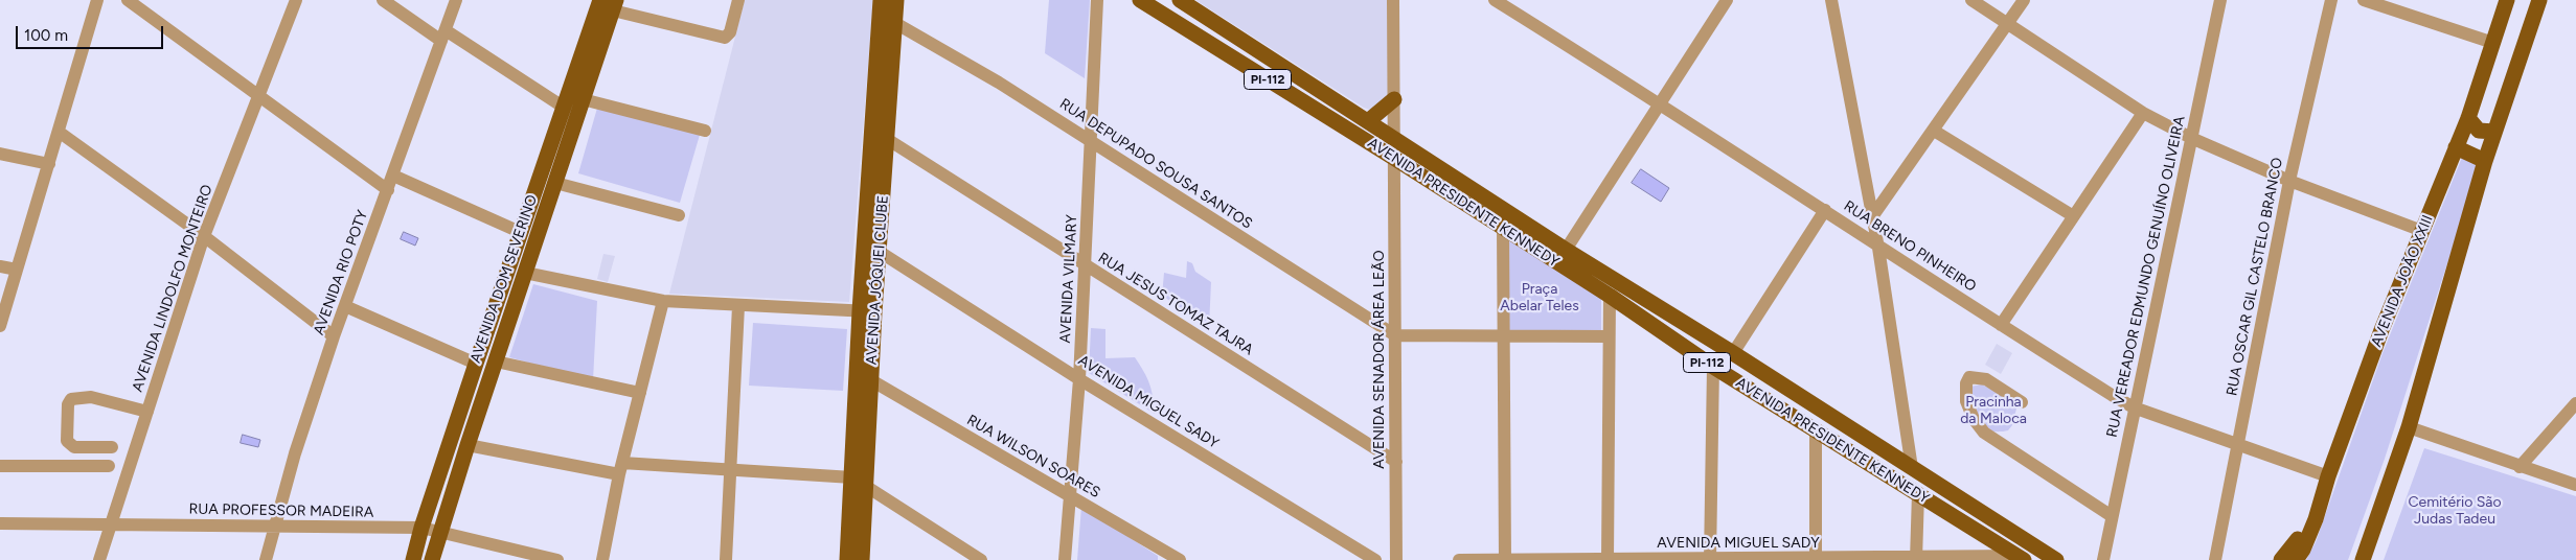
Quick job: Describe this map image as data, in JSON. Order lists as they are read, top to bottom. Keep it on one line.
{"streets":{"main road":["PI-112","AVENIDA PRESIDENTE KENNEDY","AVENIDA DOM SEVERINO","AVENIDA JÓQUEI CLUBE","AVENIDA JOÃO XXIII"],"street":["RUA DEPUPADO SOUSA SANTOS","RUA BRENO PINHEIRO","AVENIDA RIO POTY","RUA VEREADOR EDMUNDO GENUÍNO OLIVEIRA","RUA OSCAR GIL CASTELO BRANCO","AVENIDA VILMARY","AVENIDA LINDOLFO MONTEIRO","RUA JESUS TOMAZ TAJRA","AVENIDA SENADOR ÁREA LEÃO","AVENIDA MIGUEL SADY","RUA WILSON SOARES","RUA PROFESSOR MADEIRA"]},"crossings":[["RUA DEPUPADO SOUSA SANTOS","AVENIDA VILMARY"],["RUA DEPUPADO SOUSA SANTOS","AVENIDA JÓQUEI CLUBE"],["RUA DEPUPADO SOUSA SANTOS","AVENIDA SENADOR ÁREA LEÃO"],["AVENIDA PRESIDENTE KENNEDY","AVENIDA SENADOR ÁREA LEÃO"],["AVENIDA PRESIDENTE KENNEDY","AVENIDA MIGUEL SADY"],["RUA BRENO PINHEIRO","RUA VEREADOR EDMUNDO GENUÍNO OLIVEIRA"],["RUA BRENO PINHEIRO","RUA OSCAR GIL CASTELO BRANCO"],["RUA BRENO PINHEIRO","AVENIDA JOÃO XXIII"],["AVENIDA RIO POTY","RUA PROFESSOR MADEIRA"],["AVENIDA DOM SEVERINO","RUA PROFESSOR MADEIRA"],["AVENIDA VILMARY","RUA JESUS TOMAZ TAJRA"],["AVENIDA VILMARY","AVENIDA MIGUEL SADY"],["AVENIDA VILMARY","RUA WILSON SOARES"],["AVENIDA JÓQUEI CLUBE","RUA JESUS TOMAZ TAJRA"],["AVENIDA JÓQUEI CLUBE","AVENIDA MIGUEL SADY"],["AVENIDA JÓQUEI CLUBE","RUA WILSON SOARES"],["AVENIDA LINDOLFO MONTEIRO","RUA PROFESSOR MADEIRA"],["RUA JESUS TOMAZ TAJRA","AVENIDA SENADOR ÁREA LEÃO"]],"parks":["Praça Abelar Teles","Pracinha da Maloca","Cemitério São Judas Tadeu"],"scale_bar":"100 m"}
